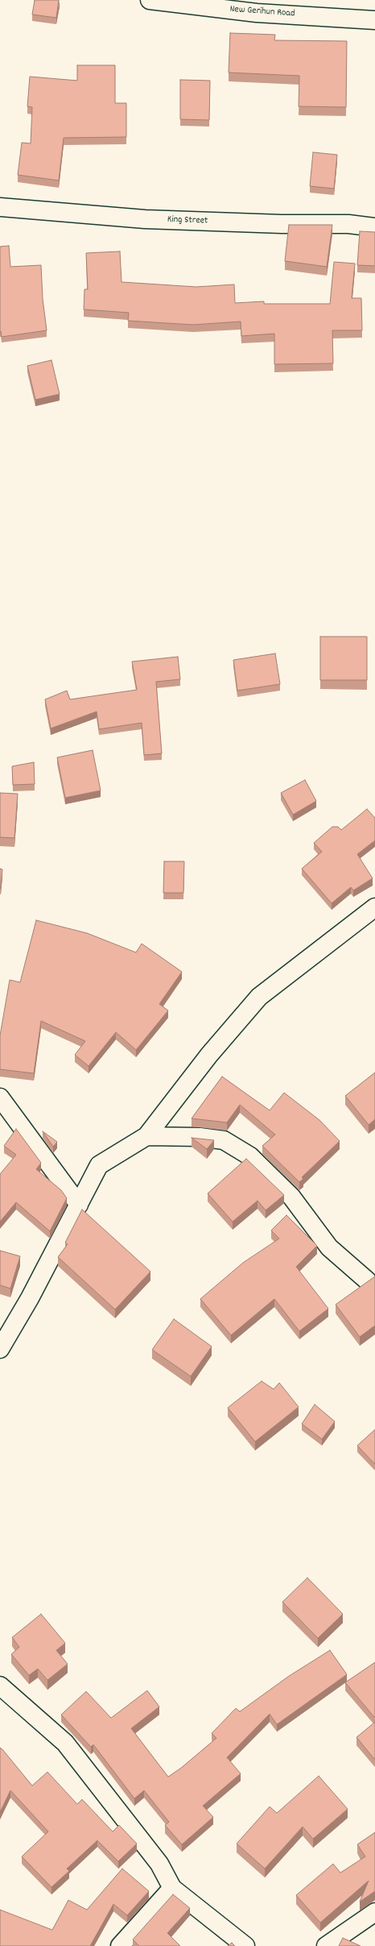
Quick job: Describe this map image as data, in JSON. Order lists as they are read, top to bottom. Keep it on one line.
{"streets":{"street":["New Gerihun Road","King Street"]}}
